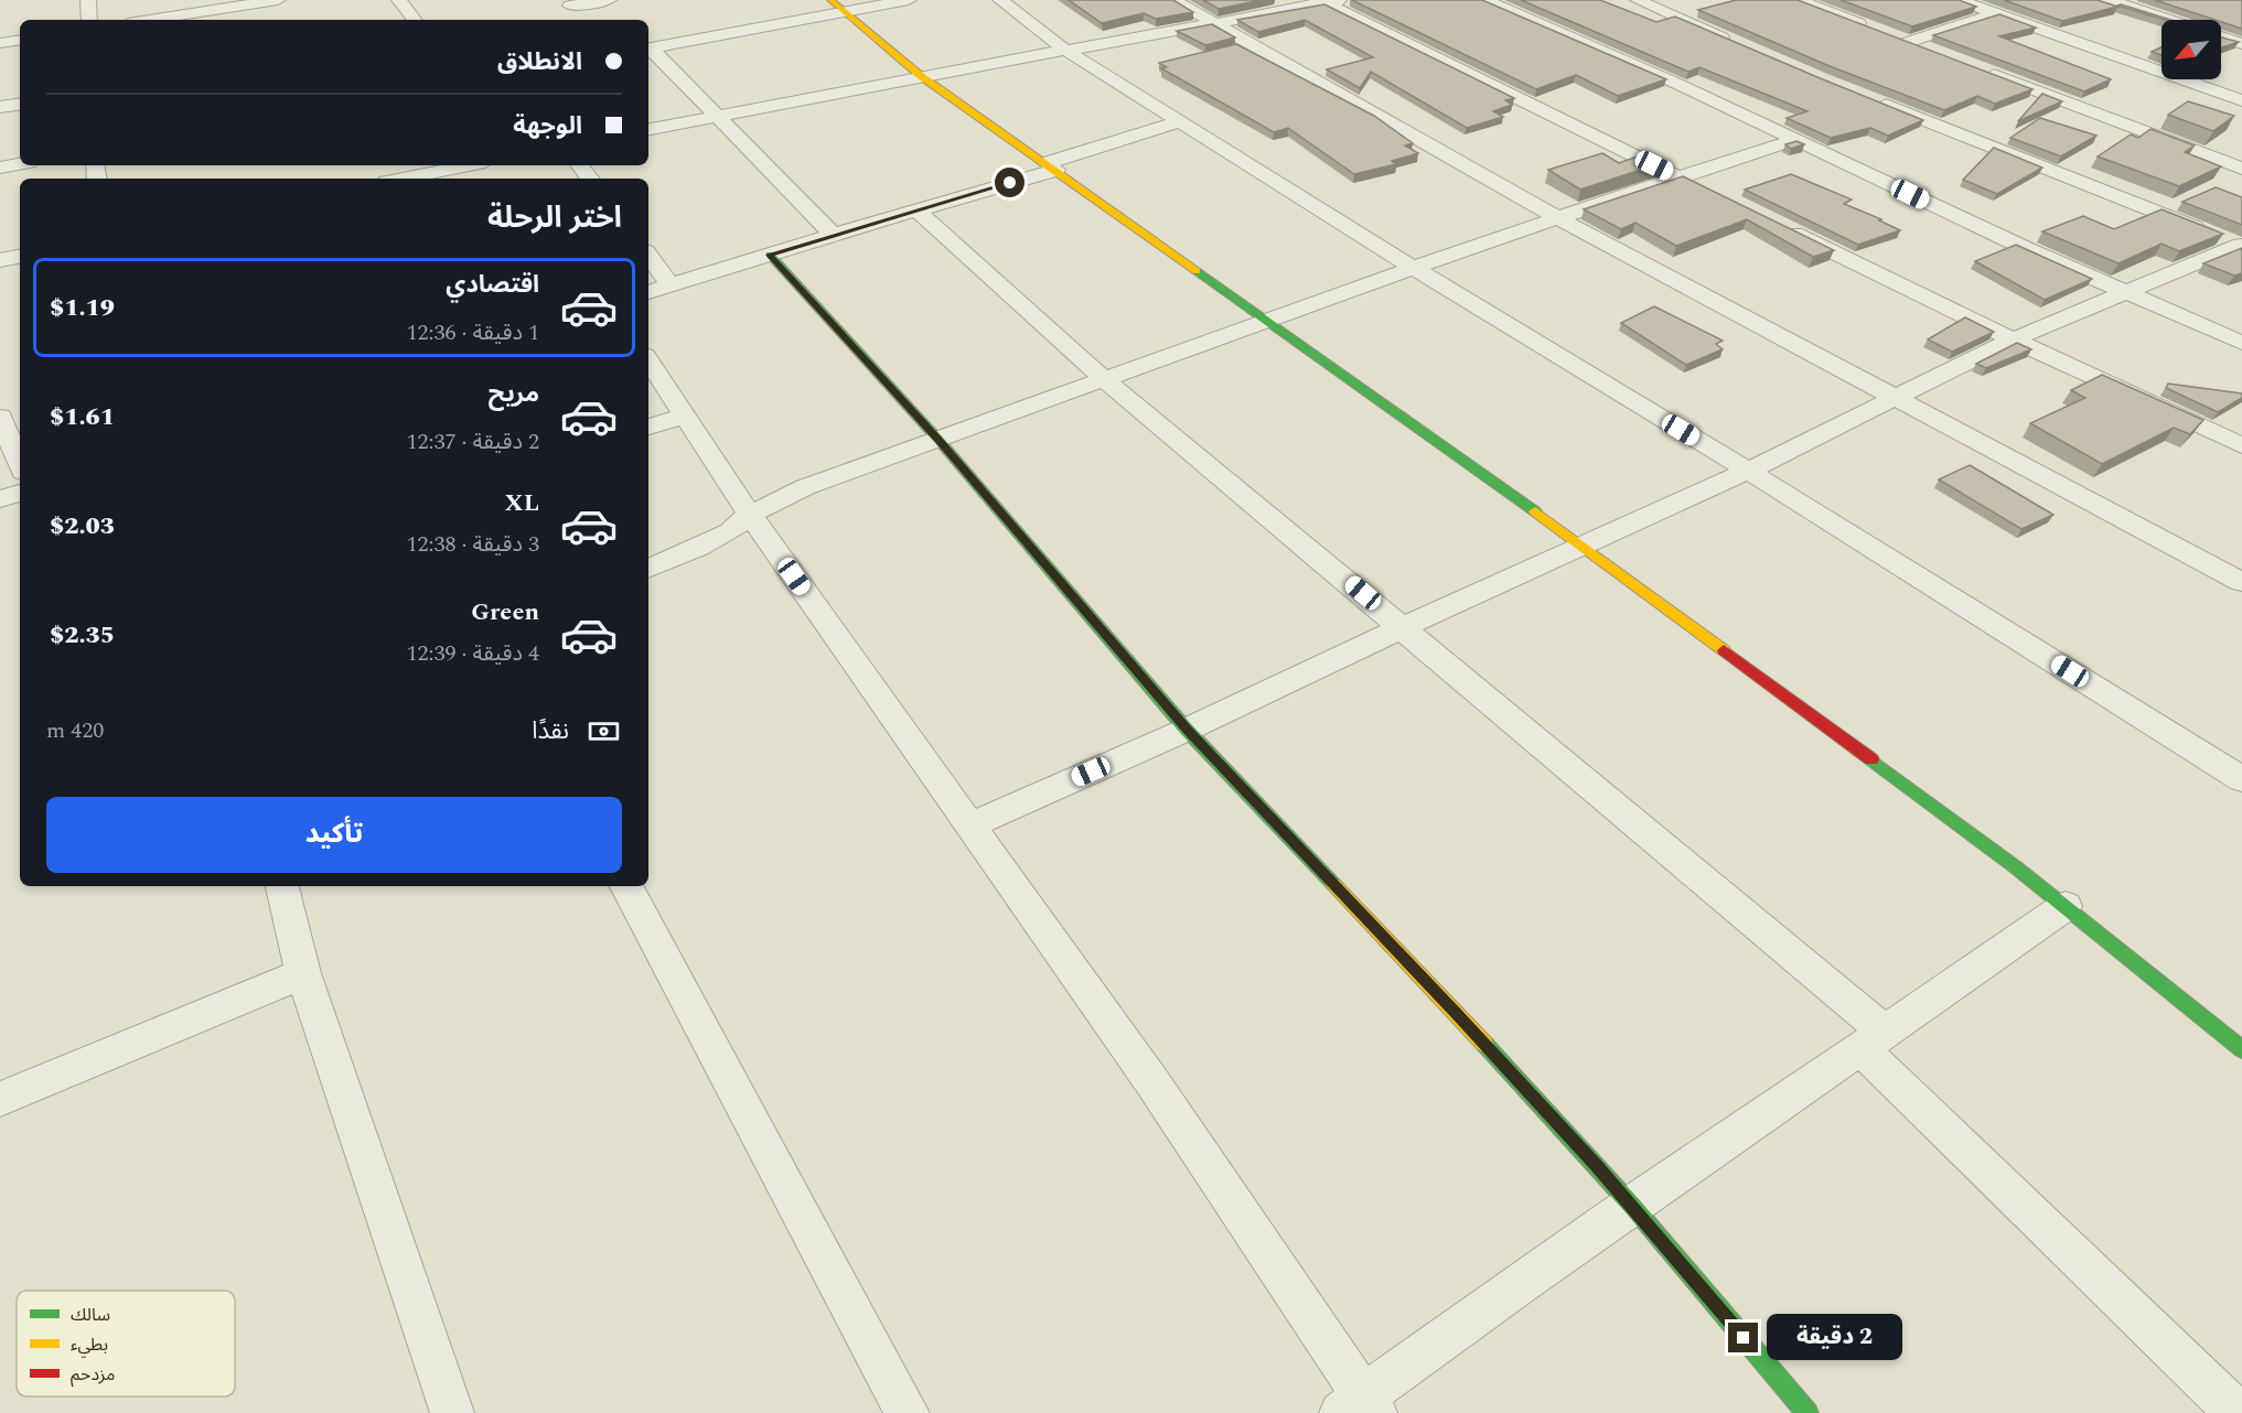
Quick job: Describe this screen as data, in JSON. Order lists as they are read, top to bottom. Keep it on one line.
{"legend":["سالك","بطيء","مزدحم"],"north":"bottom left","page":{"banner":["الانطلاق","الوجهة"],"heading":"اختر الرحلة","list":[{"name":"اقتصادي","note":"1 دقيقة · 12:36","value":"$1.19"},{"name":"مريح","note":"2 دقيقة · 12:37","value":"$1.61"},{"name":"XL","note":"3 دقيقة · 12:38","value":"$2.03"},{"name":"Green","note":"4 دقيقة · 12:39","value":"$2.35"}],"pay":["نقدًا","420 m"],"buttons":"تأكيد","bubble":"2 دقيقة"}}
